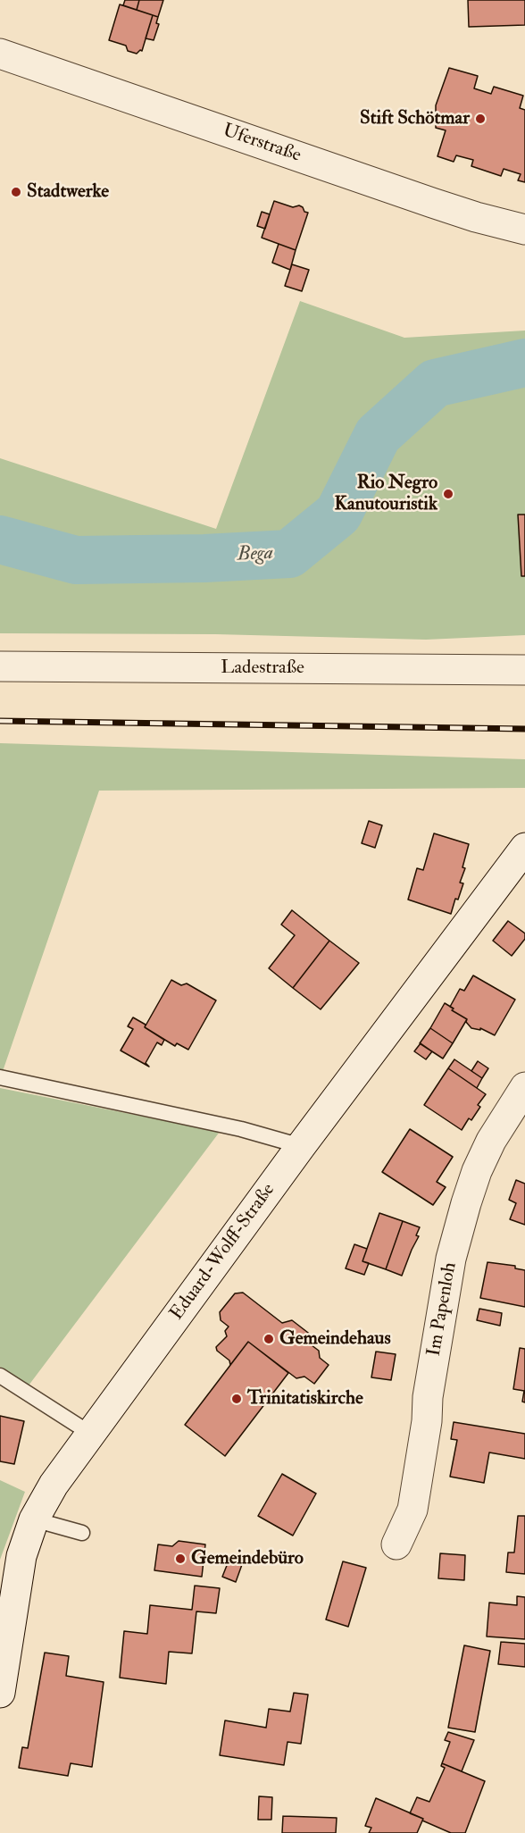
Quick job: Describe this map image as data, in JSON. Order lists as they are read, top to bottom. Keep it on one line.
{"streets":{"street":["Uferstraße","Ladestraße","Eduard-Wolff-Straße","Im Papenloh"]},"water":["Bega"],"places":["Stift Schötmar","Stadtwerke","Rio Negro Kanutouristik","Gemeindehaus","Trinitatiskirche","Gemeindebüro"]}
